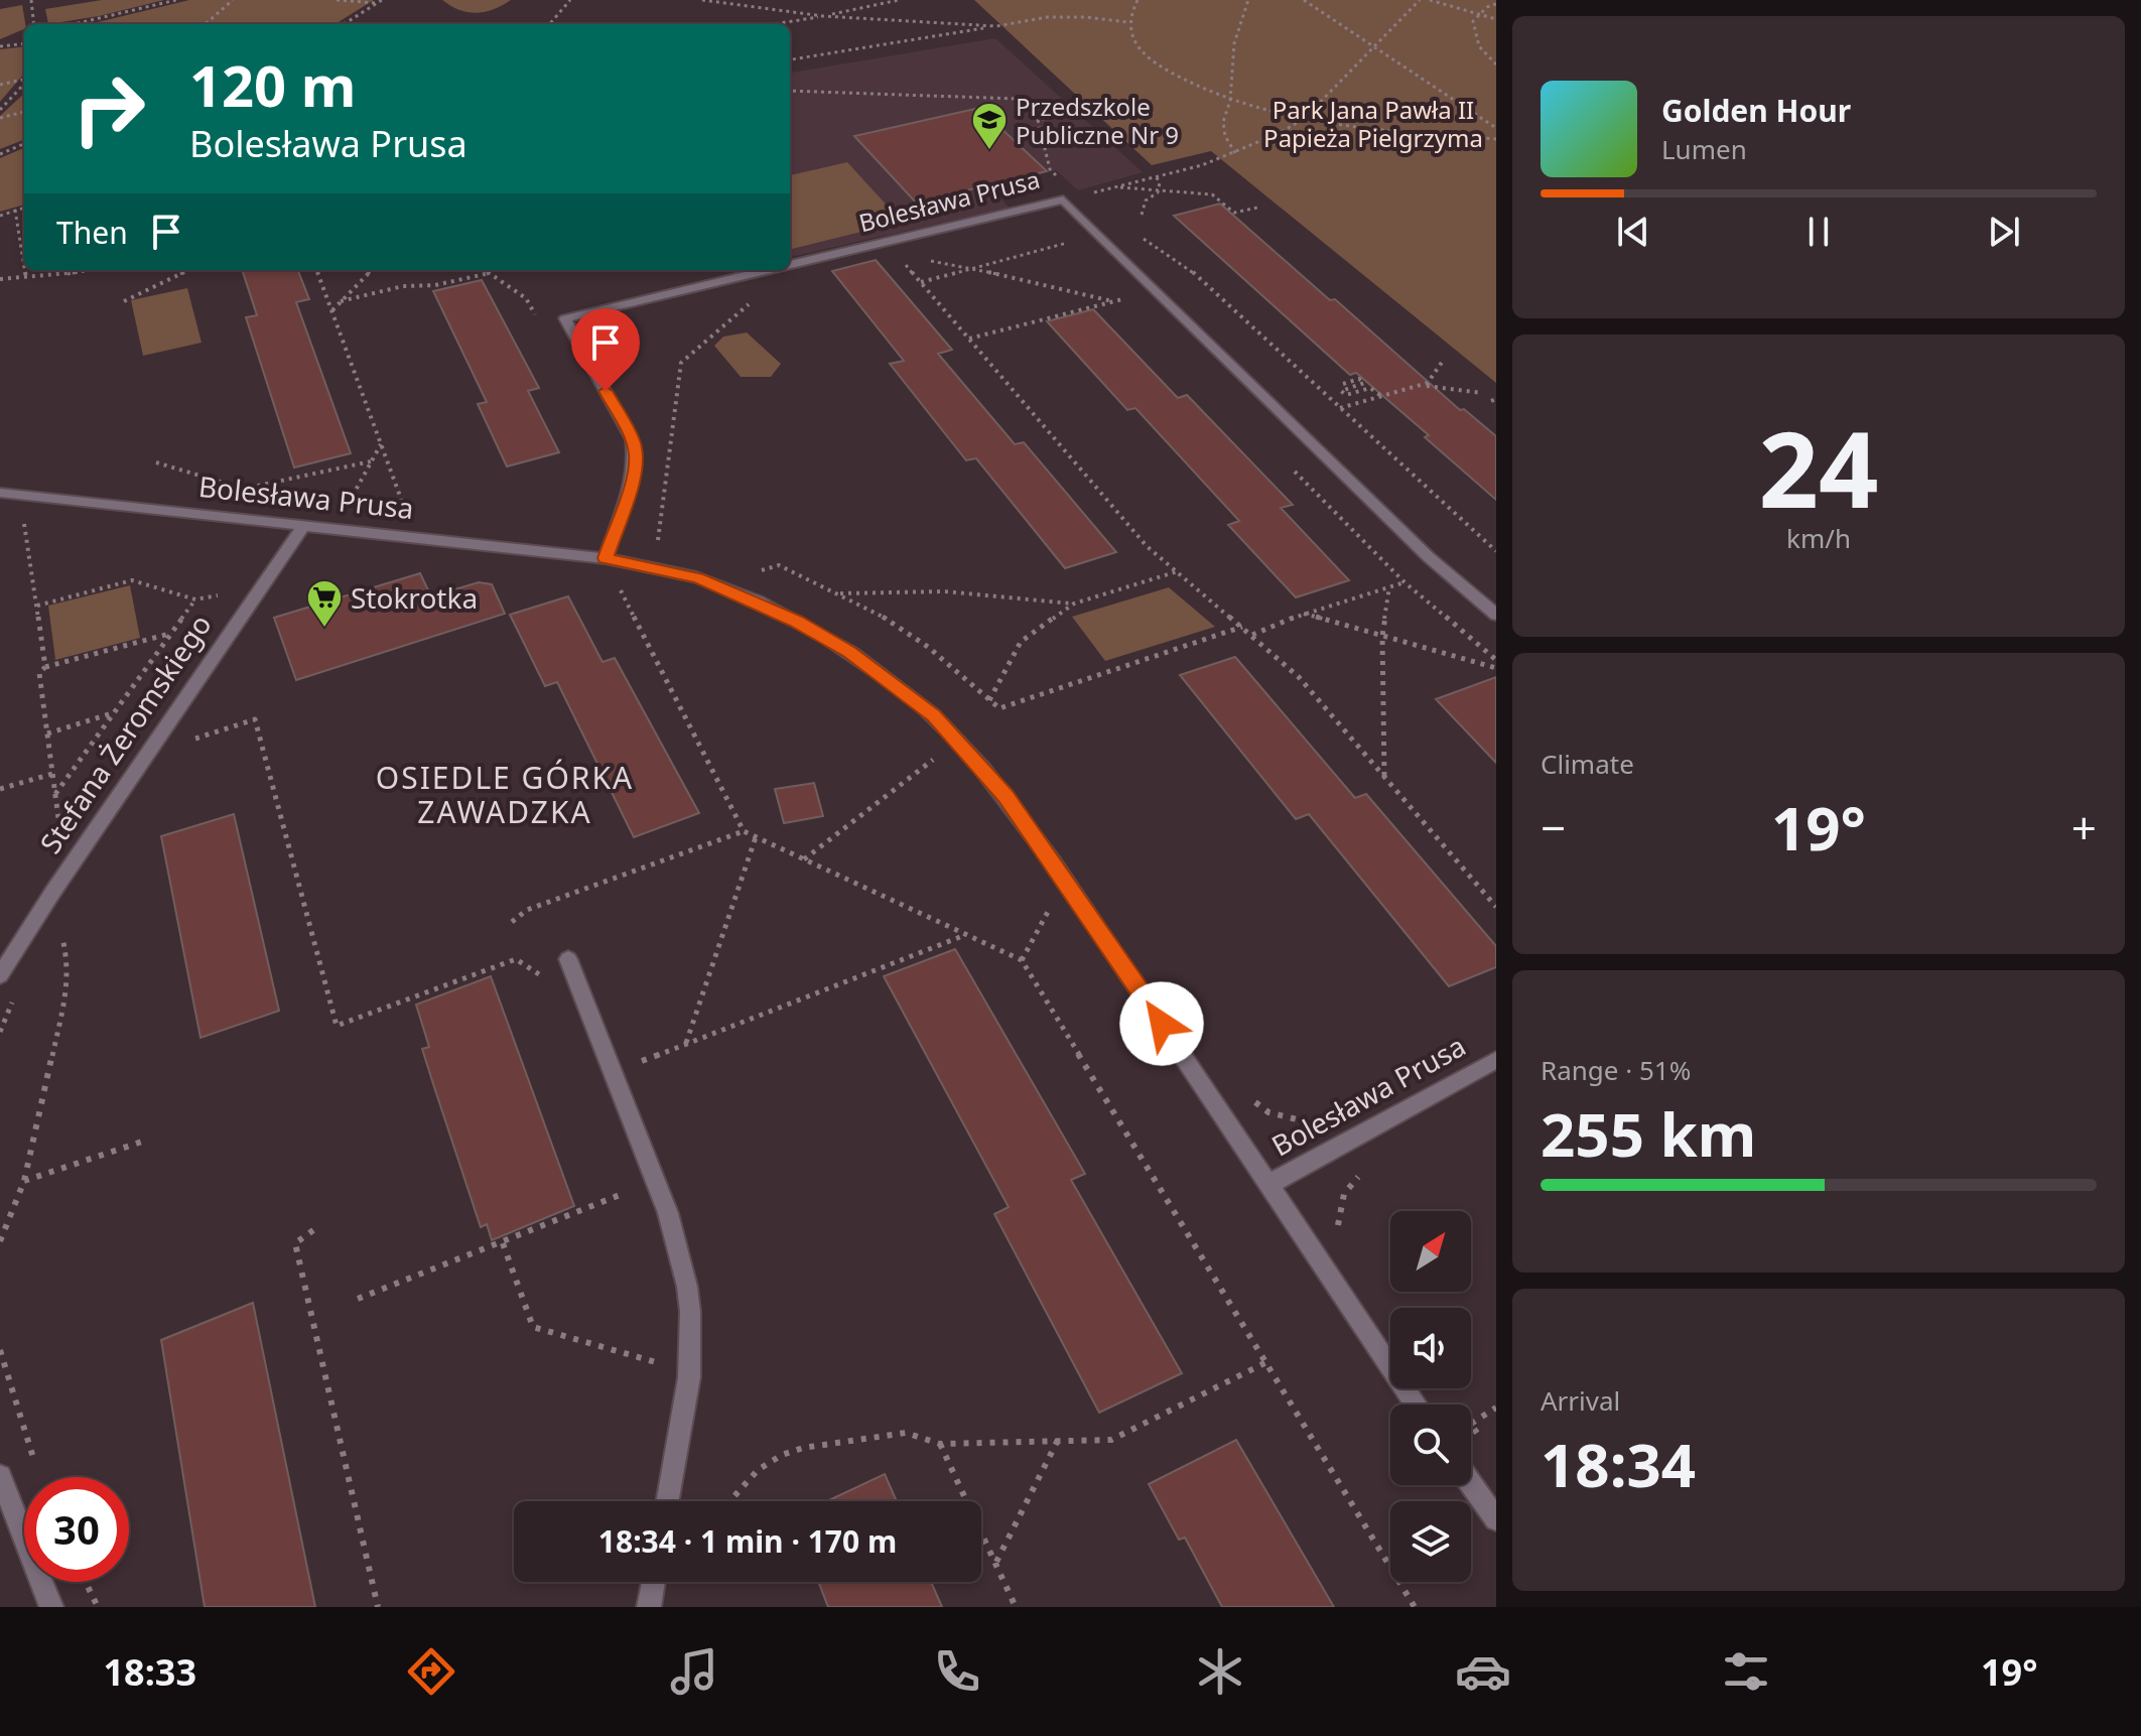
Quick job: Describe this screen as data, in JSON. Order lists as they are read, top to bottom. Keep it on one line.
{"streets":{"street":["Bolesława Prusa","Stefana Żeromskiego"]},"crossings":[["Bolesława Prusa","Stefana Żeromskiego"]],"districts":["OSIEDLE GÓRKA ZAWADZKA"],"parks":["Park Jana Pawła II Papieża Pielgrzyma"],"places":{"school or university":["Przedszkole Publiczne Nr 9"],"supermarket":["Stokrotka"]},"north":"top right","page":{"turn":["120 m","Bolesława Prusa"],"song":["Golden Hour","Lumen"],"then":"Then","tile":[["24","km/h"],"Climate",["Range · 51%","255 km"],["Arrival","18:34"]],"heat":["−","19°","+"],"limit":"30","trip":"18:34 · 1 min · 170 m","tabs":["18:33","19°"]}}
